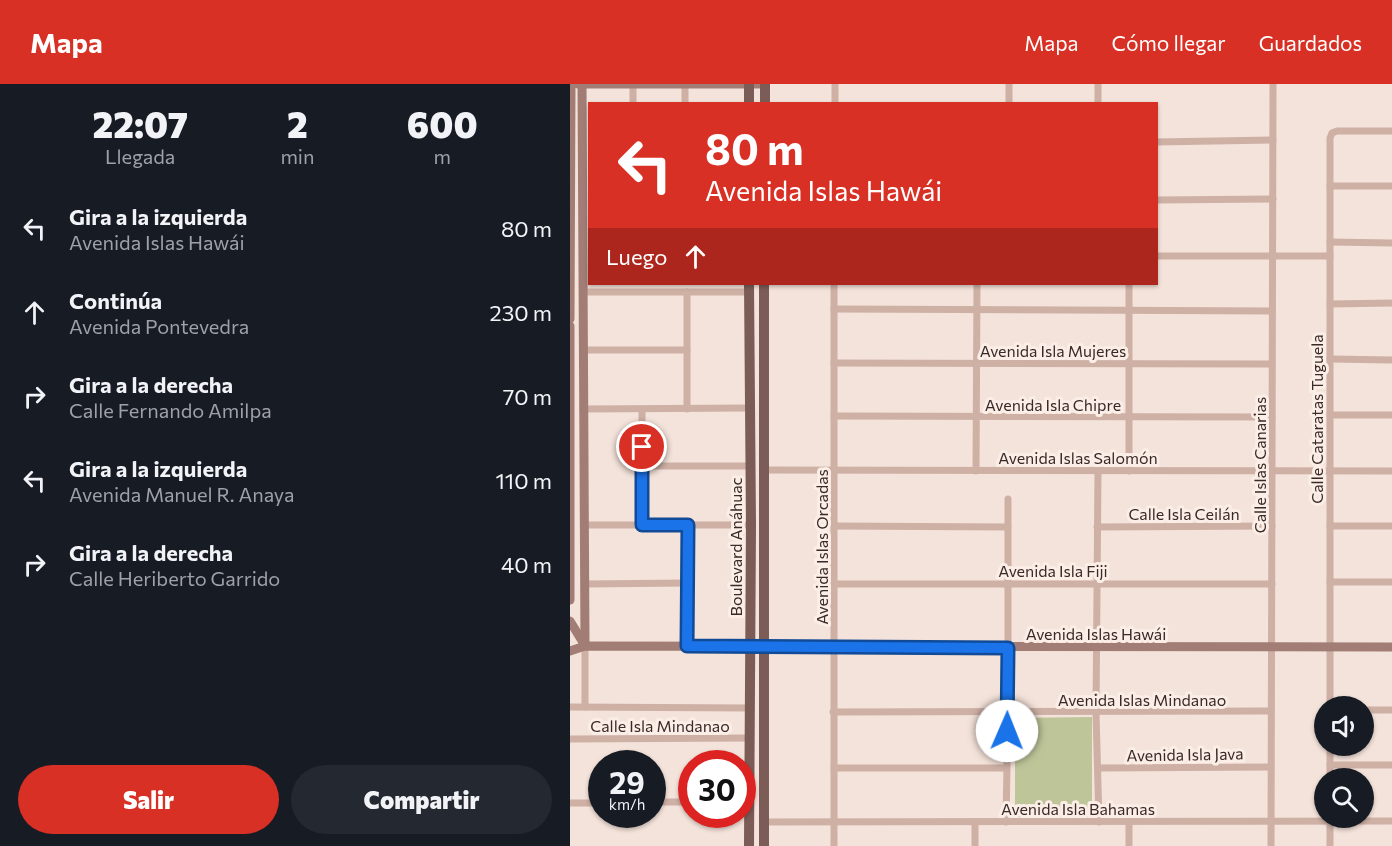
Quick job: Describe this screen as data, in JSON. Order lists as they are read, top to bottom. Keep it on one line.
{"streets":{"main road":["Boulevard Anáhuac"],"street":["Avenida Isla Mujeres","Avenida Isla Chipre","Calle Cataratas Tuguela","Avenida Islas Salomón","Calle Islas Canarias","Calle Isla Ceilán","Avenida Islas Orcadas","Avenida Isla Fiji","Avenida Islas Hawái","Avenida Islas Mindanao","Calle Isla Mindanao","Avenida Isla Java","Avenida Isla Bahamas"]},"crossings":[["Avenida Isla Mujeres","Calle Islas Canarias"],["Avenida Isla Mujeres","Avenida Islas Orcadas"],["Avenida Isla Chipre","Calle Islas Canarias"],["Avenida Isla Chipre","Avenida Islas Orcadas"],["Calle Cataratas Tuguela","Avenida Islas Salomón"],["Calle Cataratas Tuguela","Avenida Islas Hawái"],["Avenida Islas Salomón","Calle Islas Canarias"],["Avenida Islas Salomón","Boulevard Anáhuac"],["Avenida Islas Salomón","Avenida Islas Orcadas"],["Calle Islas Canarias","Calle Isla Ceilán"],["Calle Islas Canarias","Avenida Isla Fiji"],["Calle Islas Canarias","Avenida Islas Hawái"],["Calle Islas Canarias","Avenida Islas Mindanao"],["Calle Islas Canarias","Avenida Isla Java"],["Calle Islas Canarias","Avenida Isla Bahamas"],["Boulevard Anáhuac","Avenida Islas Hawái"],["Boulevard Anáhuac","Calle Isla Mindanao"],["Boulevard Anáhuac","Avenida Isla Bahamas"],["Avenida Islas Orcadas","Avenida Isla Fiji"],["Avenida Islas Orcadas","Avenida Islas Hawái"],["Avenida Islas Orcadas","Avenida Islas Mindanao"],["Avenida Islas Orcadas","Avenida Isla Bahamas"]],"page":{"header":"Mapa","nav":["Mapa","Cómo llegar","Guardados"],"eta":["22:07","Llegada","2","min","600","m"],"turn":["80 m","Avenida Islas Hawái"],"list":[{"name":"Gira a la izquierda","note":"Avenida Islas Hawái","value":"80 m"},{"name":"Continúa","note":"Avenida Pontevedra","value":"230 m"},{"name":"Gira a la derecha","note":"Calle Fernando Amilpa","value":"70 m"},{"name":"Gira a la izquierda","note":"Avenida Manuel R. Anaya","value":"110 m"},{"name":"Gira a la derecha","note":"Calle Heriberto Garrido","value":"40 m"}],"then":"Luego","speed":"29 km/h","limit":"30","buttons":["Salir","Compartir"]}}
